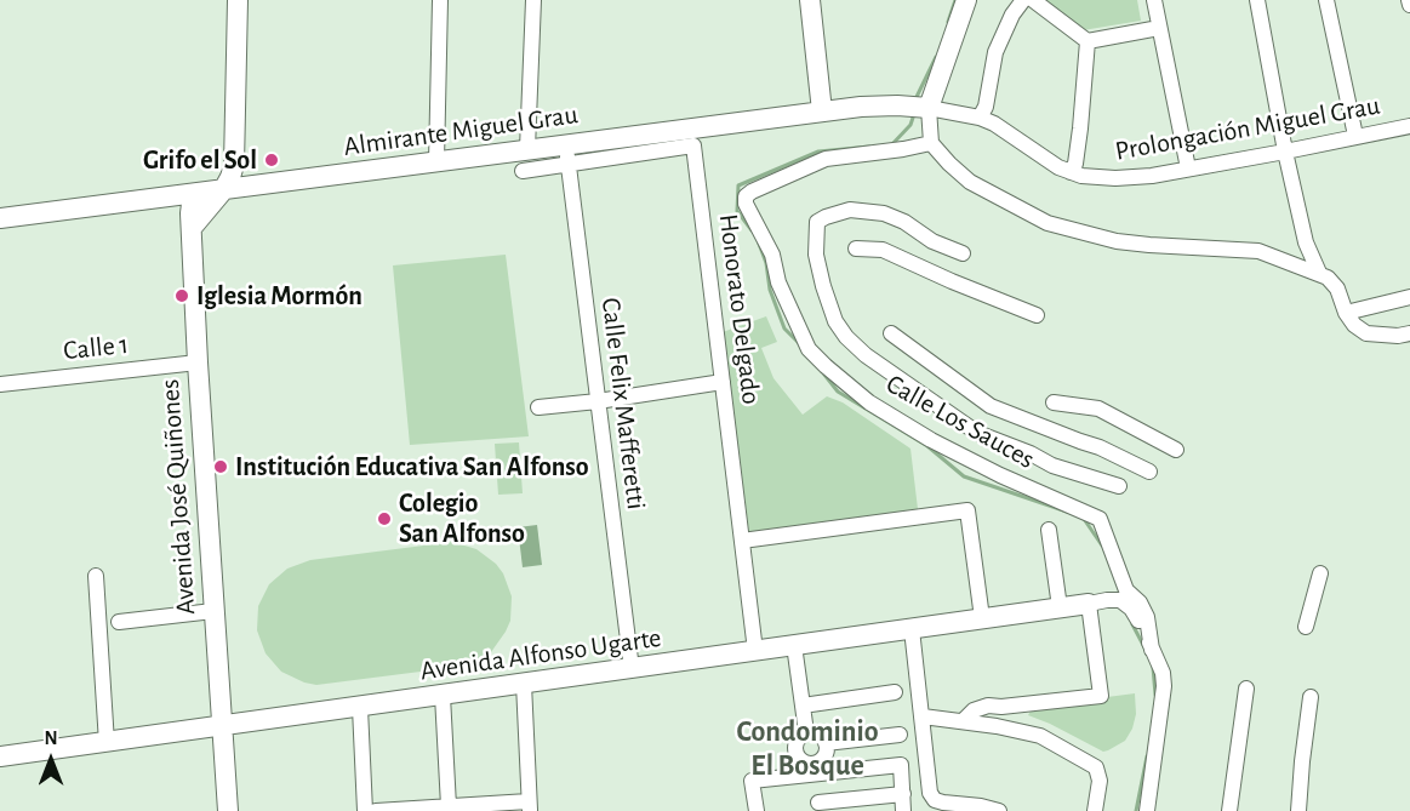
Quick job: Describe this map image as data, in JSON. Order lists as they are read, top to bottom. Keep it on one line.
{"streets":{"street":["Prolongación Miguel Grau","Almirante Miguel Grau","Honorato Delgado","Calle 1","Calle Felix Mafferetti","Calle Los Sauces","Avenida José Quiñones","Avenida Alfonso Ugarte"]},"crossings":[["Prolongación Miguel Grau","Almirante Miguel Grau"],["Almirante Miguel Grau","Honorato Delgado"],["Almirante Miguel Grau","Calle Felix Mafferetti"],["Almirante Miguel Grau","Avenida José Quiñones"],["Honorato Delgado","Calle Felix Mafferetti"],["Honorato Delgado","Avenida Alfonso Ugarte"],["Calle 1","Avenida José Quiñones"],["Calle Felix Mafferetti","Avenida Alfonso Ugarte"],["Avenida José Quiñones","Avenida Alfonso Ugarte"]],"districts":["Condominio El Bosque"],"places":["Grifo el Sol","Iglesia Mormón","Institución Educativa San Alfonso","Colegio San Alfonso"],"north":"top"}
